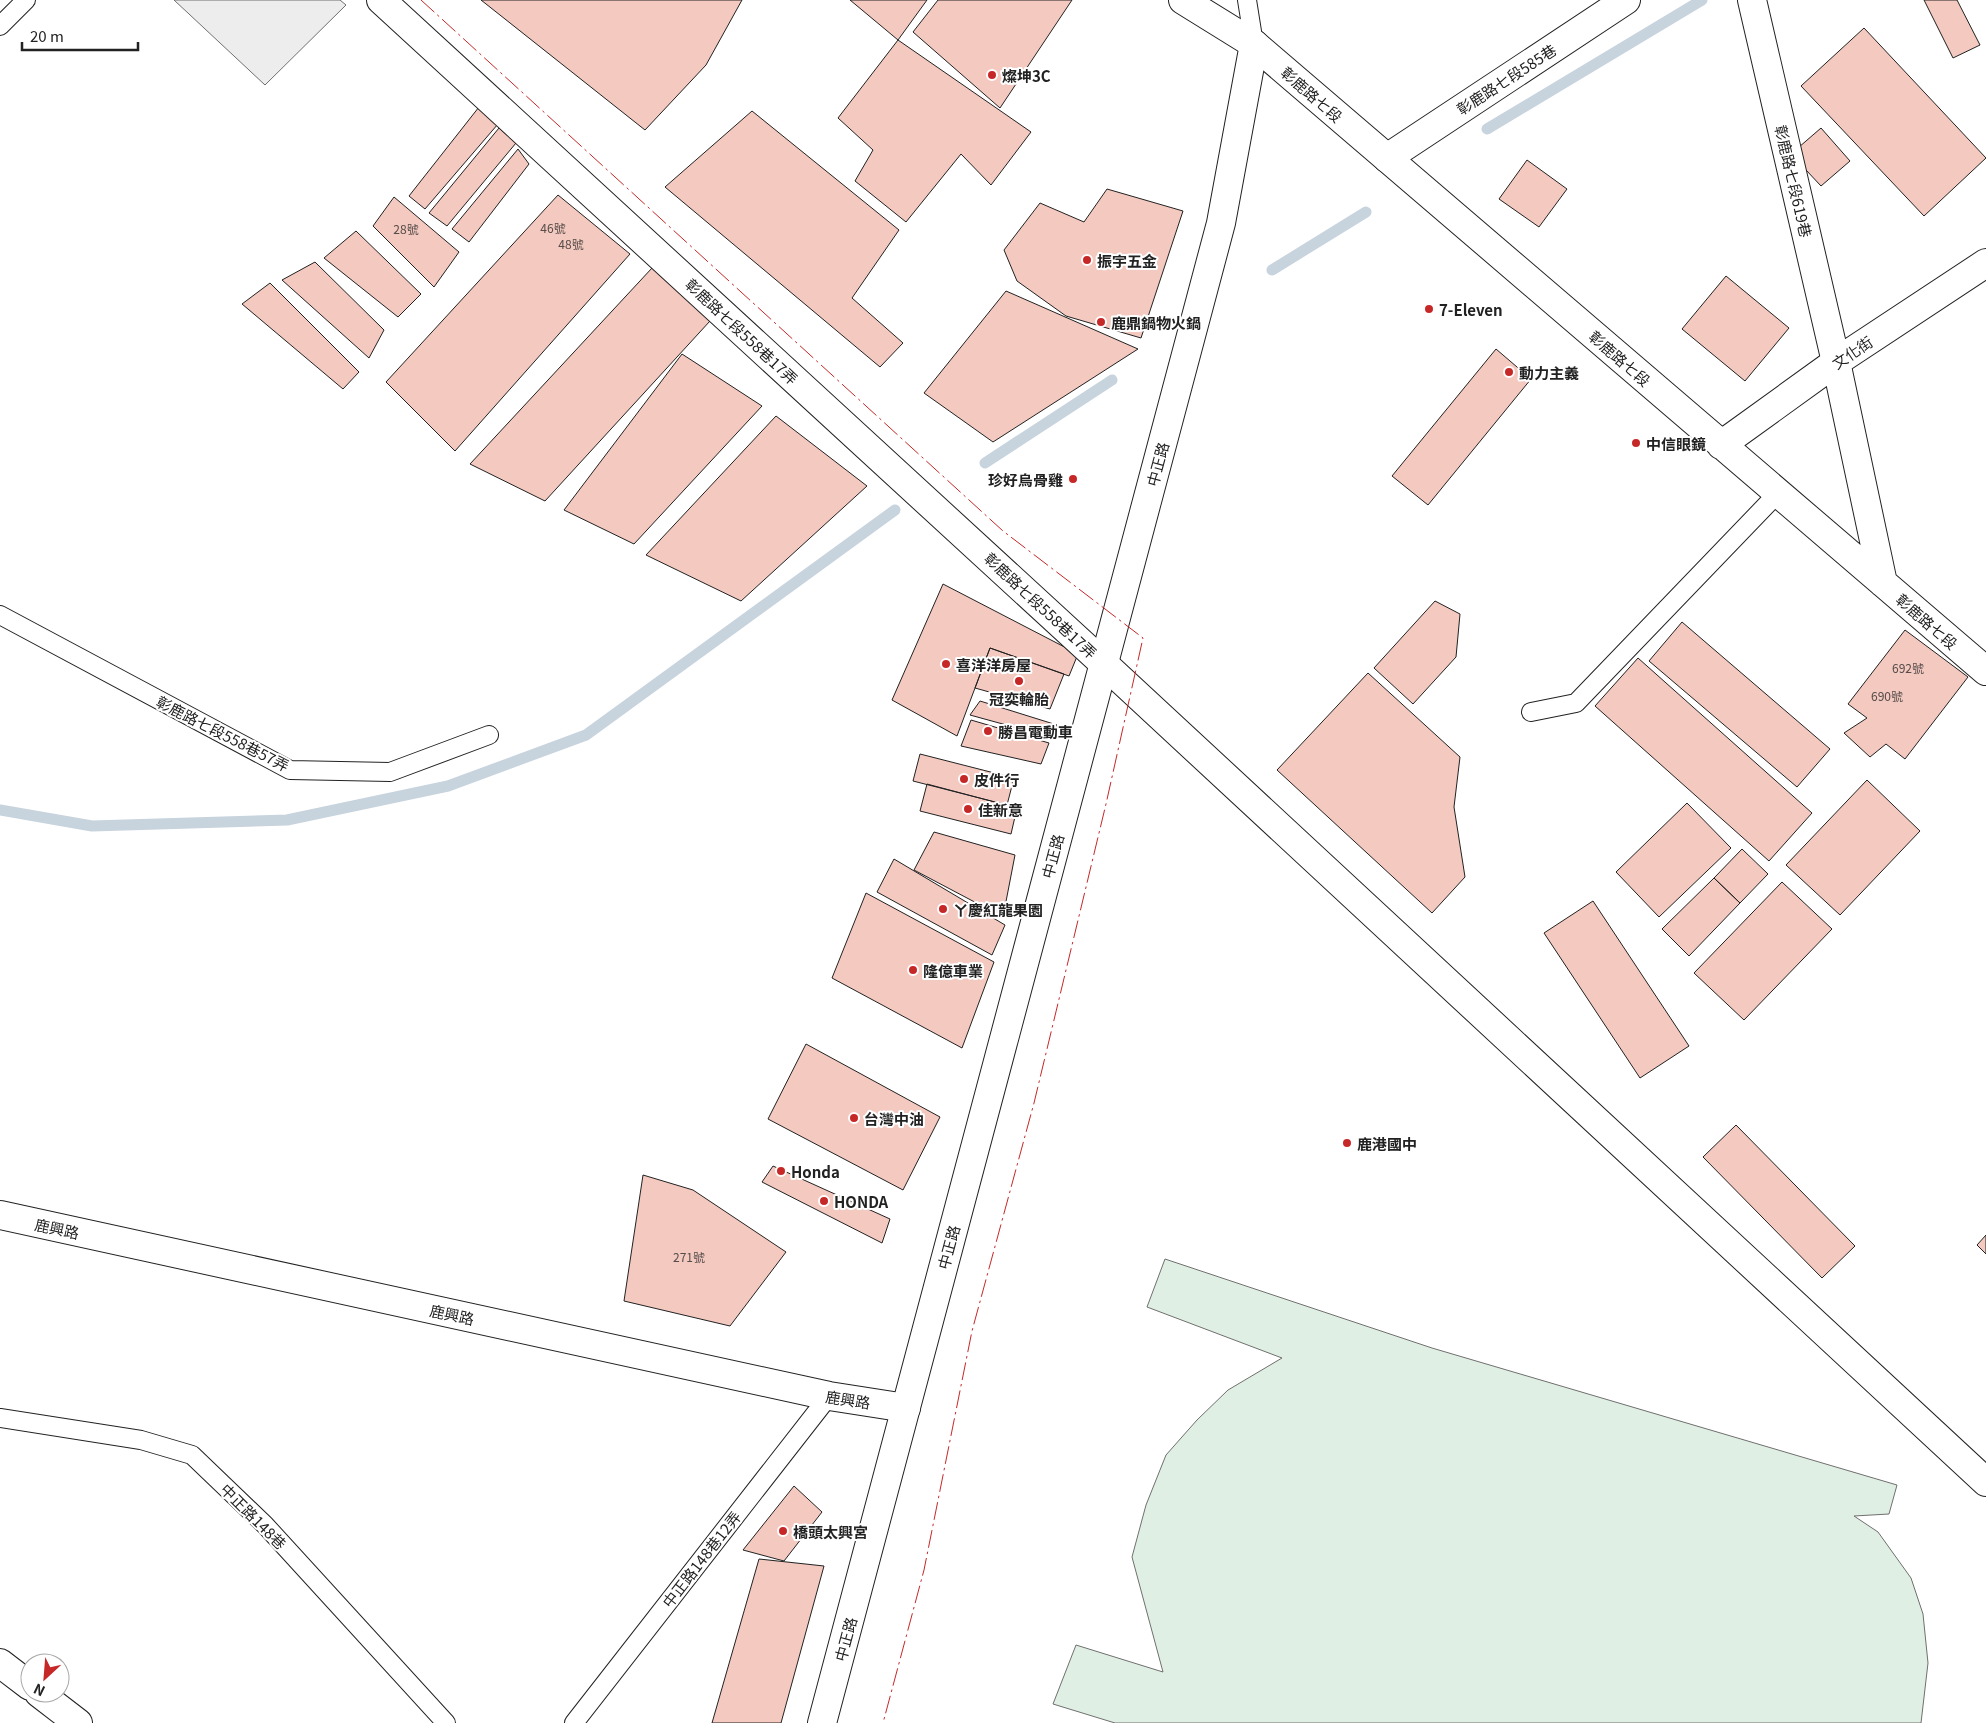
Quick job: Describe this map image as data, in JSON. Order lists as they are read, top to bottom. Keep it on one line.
{"streets":{"street":["彰鹿路七段585巷","彰鹿路七段","彰鹿路七段619巷","彰鹿路七段558巷17弄","文化街","中正路","鹿興路"],"lane":["彰鹿路七段558巷57弄","中正路148巷","中正路148巷12弄"]},"crossings":[["彰鹿路七段585巷","彰鹿路七段"],["彰鹿路七段","彰鹿路七段619巷"],["彰鹿路七段","文化街"],["彰鹿路七段","中正路"],["彰鹿路七段619巷","文化街"],["彰鹿路七段558巷17弄","中正路"],["中正路","鹿興路"],["鹿興路","中正路148巷12弄"]],"places":["燦坤3C","振宇五金","7-Eleven","鹿鼎鍋物火鍋","動力主義","中信眼鏡","珍好烏骨雞","喜洋洋房屋","冠奕輪胎","勝昌電動車","皮件行","佳新意","ㄚ慶紅龍果園","隆億車業","台灣中油","鹿港國中","Honda","HONDA","橋頭太興宮"],"house_numbers":["46號","28號","48號","692號","690號","271號"],"scale_bar":"20 m","north":"bottom left"}
